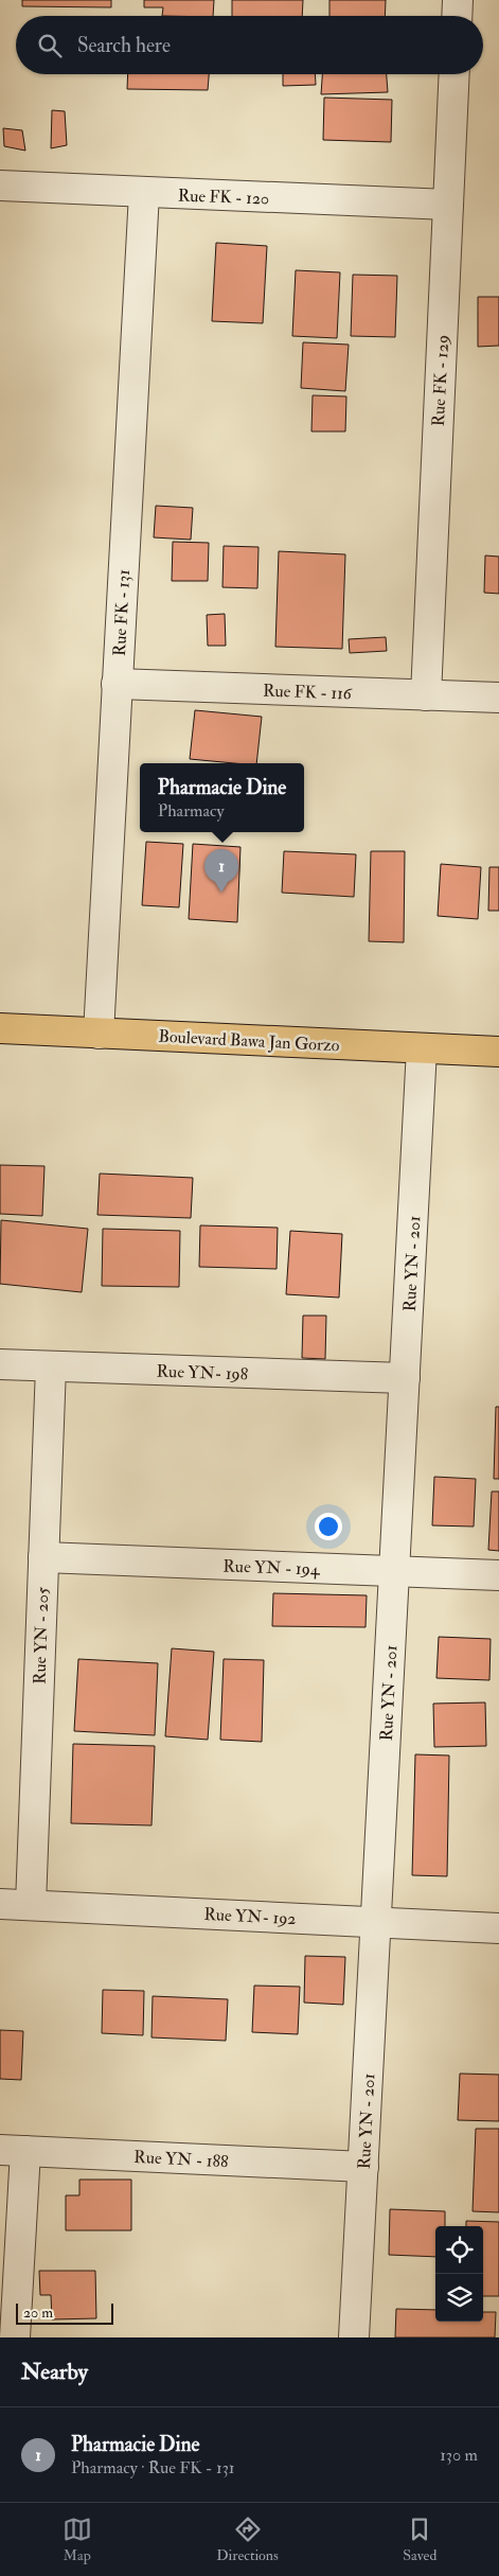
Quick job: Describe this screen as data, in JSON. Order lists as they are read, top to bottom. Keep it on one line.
{"streets":{"main road":["Boulevard Bawa Jan Gorzo"],"street":["Rue FK - 120","Rue FK - 129","Rue FK - 131","Rue FK - 116","Rue YN - 201","Rue YN- 198","Rue YN - 194","Rue YN - 205","Rue YN- 192","Rue YN - 188"]},"crossings":[["Rue FK - 120","Rue FK - 129"],["Rue FK - 120","Rue FK - 131"],["Rue FK - 129","Rue FK - 116"],["Rue FK - 131","Rue FK - 116"],["Rue FK - 131","Boulevard Bawa Jan Gorzo"],["Boulevard Bawa Jan Gorzo","Rue YN - 201"],["Rue YN - 201","Rue YN- 198"],["Rue YN - 201","Rue YN - 194"],["Rue YN - 201","Rue YN- 192"],["Rue YN - 201","Rue YN - 188"],["Rue YN- 198","Rue YN - 205"],["Rue YN - 194","Rue YN - 205"],["Rue YN - 205","Rue YN- 192"]],"scale_bar":"20 m","page":{"search":"Search here","popup":["Pharmacie Dine","Pharmacy"],"pins":"1","scale":"20 m","heading":"Nearby","list":[{"mark":"1","name":"Pharmacie Dine","note":"Pharmacy · Rue FK - 131","value":"130 m"}],"nav":["Map","Directions","Saved"]}}
